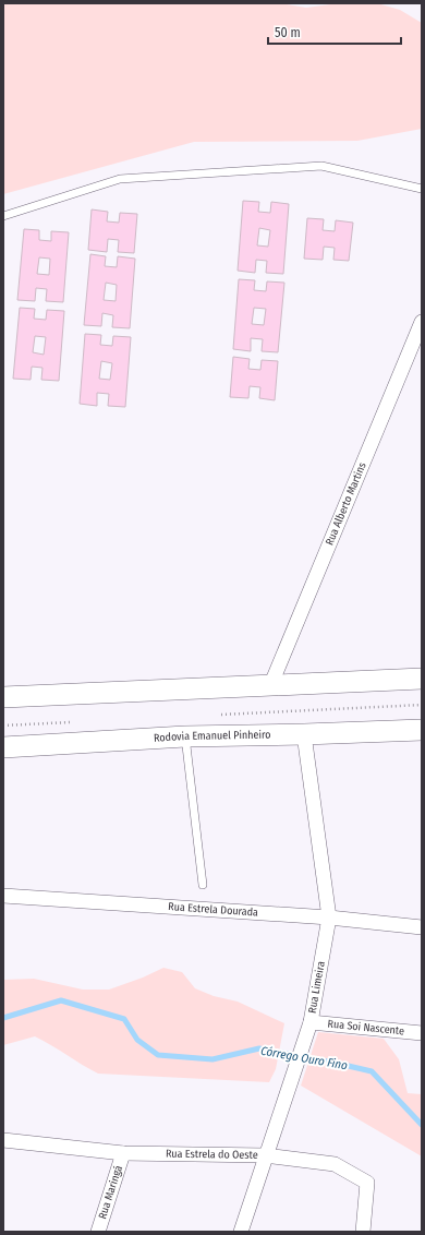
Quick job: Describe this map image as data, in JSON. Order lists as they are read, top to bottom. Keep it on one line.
{"streets":{"main road":["Rodovia Emanuel Pinheiro"],"street":["Rua Alberto Martins","Rua Estrela Dourada","Rua Limeira","Rua Soi Nascente","Rua Estrela do Oeste","Rua Maringá"]},"crossings":[["Rodovia Emanuel Pinheiro","Rua Limeira"],["Rua Estrela Dourada","Rua Limeira"],["Rua Limeira","Rua Soi Nascente"],["Rua Limeira","Rua Estrela do Oeste"],["Rua Estrela do Oeste","Rua Maringá"]],"water":["Córrego Ouro Fino"],"scale_bar":"50 m"}
